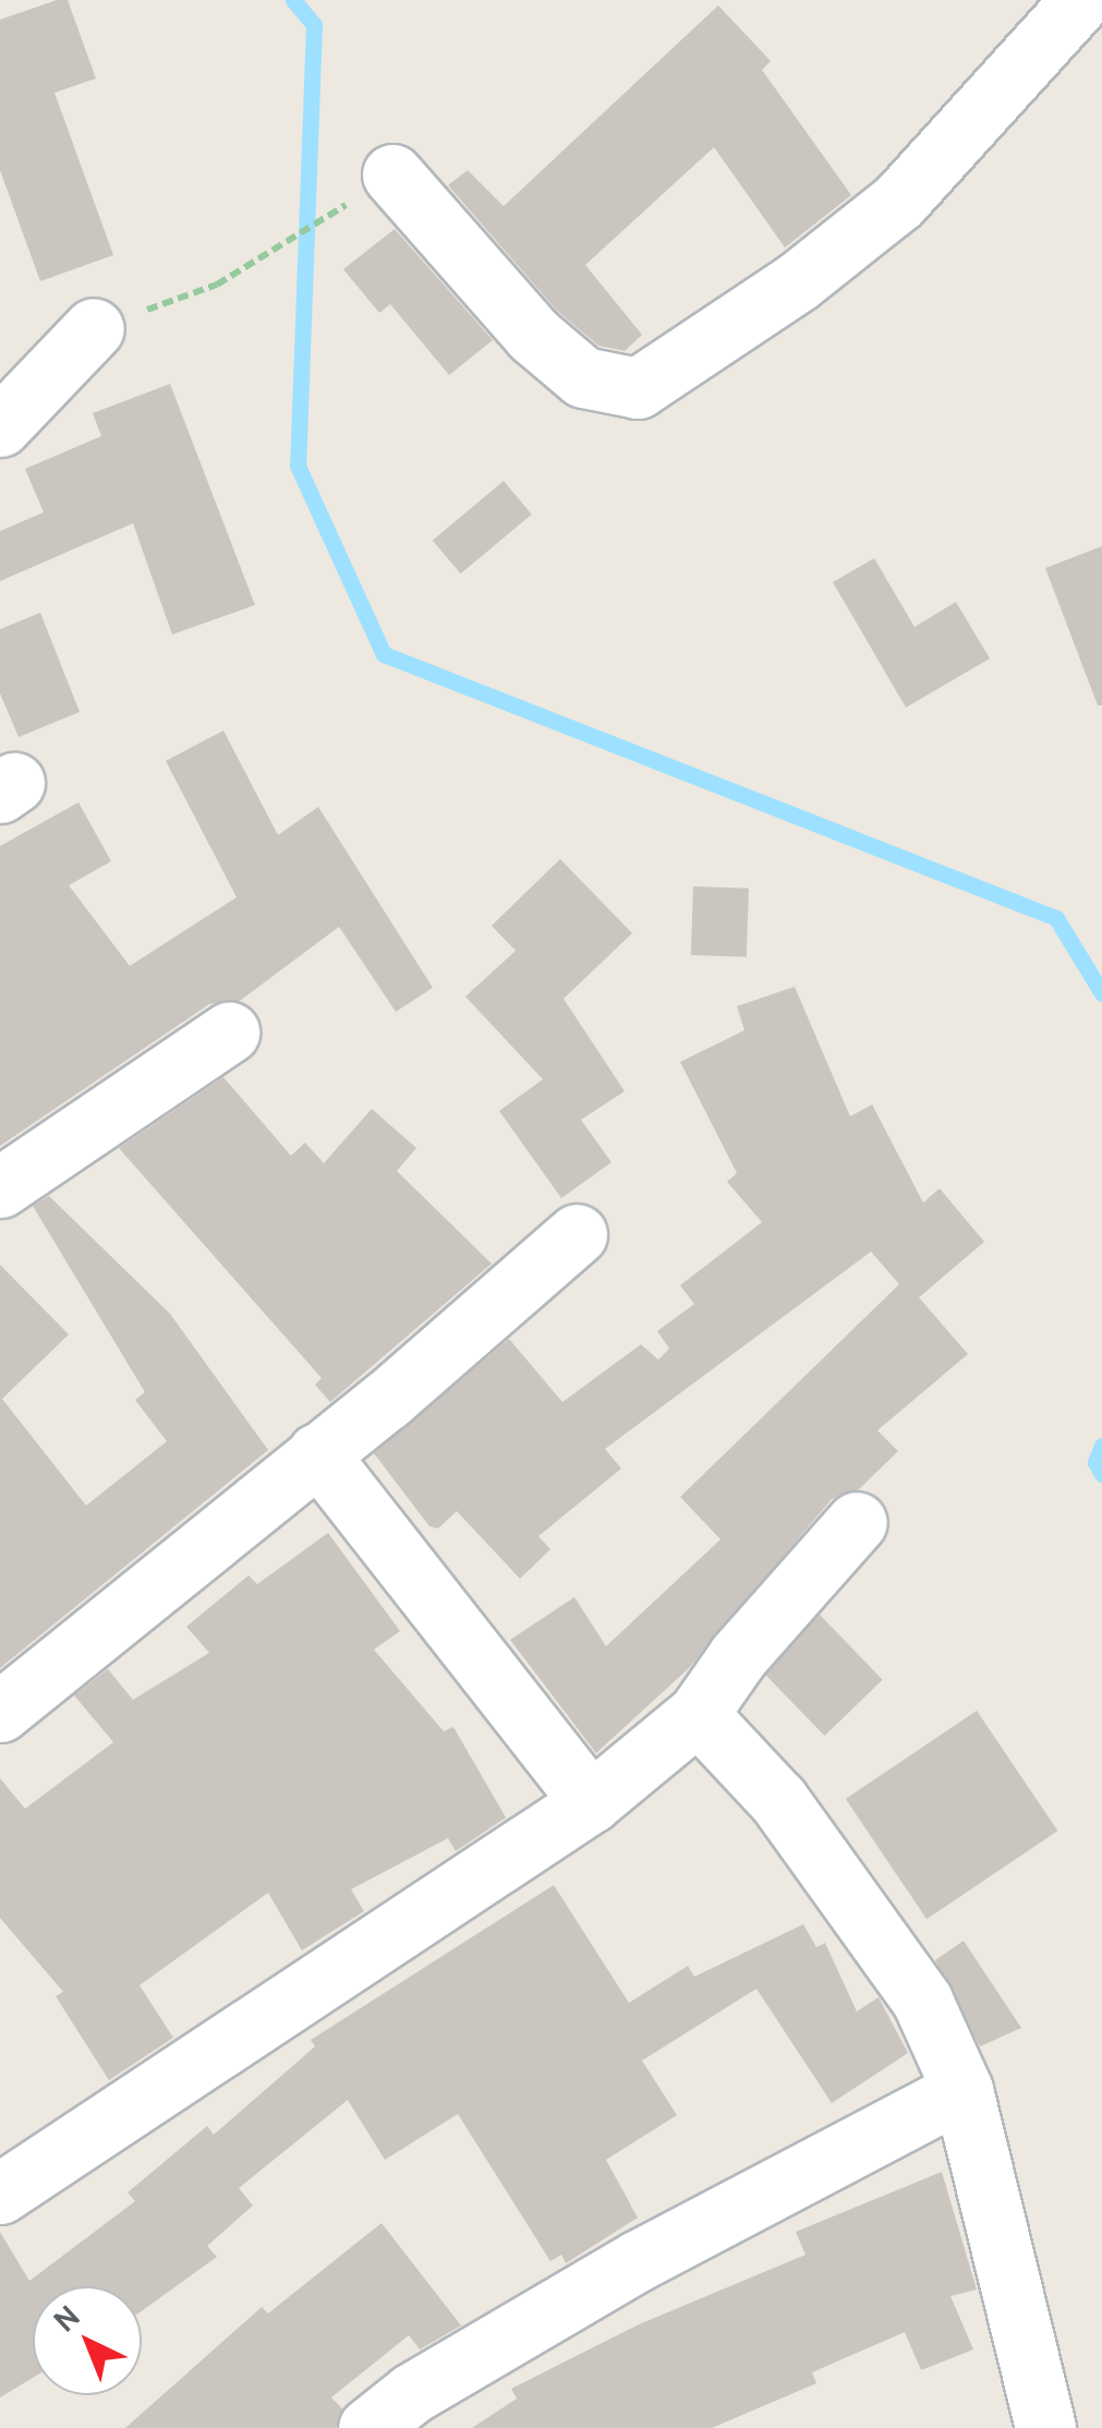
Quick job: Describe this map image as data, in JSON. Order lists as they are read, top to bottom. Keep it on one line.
{"north":"top left"}
